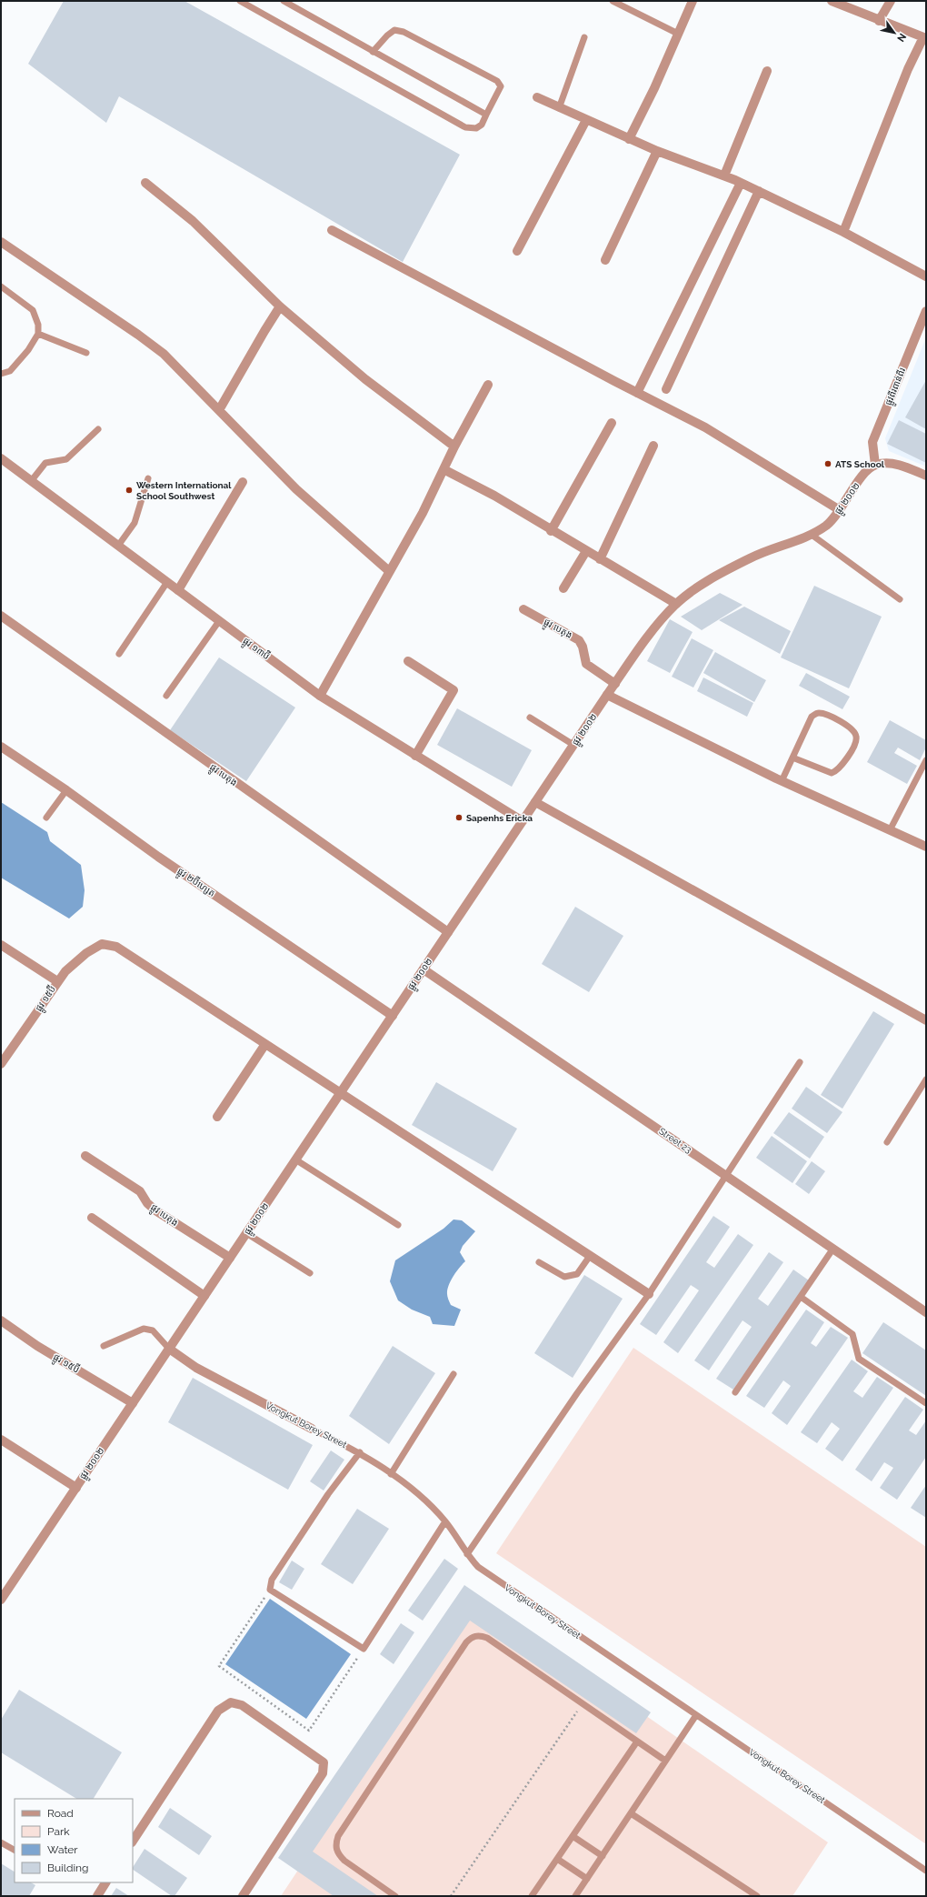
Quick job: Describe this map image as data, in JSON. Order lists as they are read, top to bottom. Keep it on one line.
{"streets":{"street":["ផ្លូវពីរពាន់ពីរ","ផ្លូវ ២០០២","ផ្លូវ បេតុង","ផ្លូវ ១៣ប៊ី","ផ្លូវ ២ប៊ីហ្សេត","ផ្លូវ ១៥ប៊ី","Street 23","Vongkut Borey Street"]},"crossings":[["ផ្លូវពីរពាន់ពីរ","ផ្លូវ ២០០២"],["ផ្លូវ ២០០២","ផ្លូវ បេតុង"],["ផ្លូវ ២០០២","ផ្លូវ ១៣ប៊ី"],["ផ្លូវ ២០០២","ផ្លូវ ២ប៊ីហ្សេត"],["ផ្លូវ ២០០២","ផ្លូវ ១៥ប៊ី"],["ផ្លូវ ២០០២","Street 23"],["ផ្លូវ ២០០២","Vongkut Borey Street"]],"places":["ATS School","Western International School Southwest","Sapenhs Ericka"],"legend":["Road","Park","Water","Building"],"north":"bottom right"}
